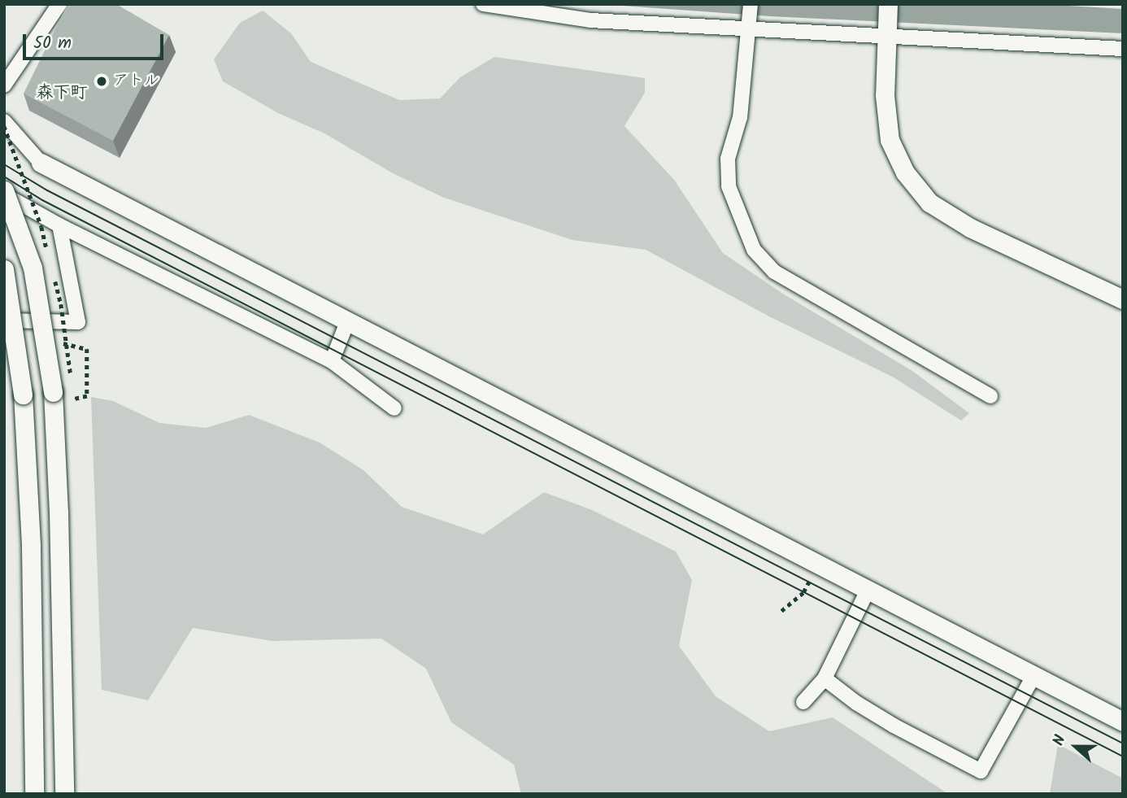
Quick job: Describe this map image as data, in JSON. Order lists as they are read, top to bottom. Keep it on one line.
{"districts":["森下町"],"places":["アトル"],"scale_bar":"50 m","north":"left"}
